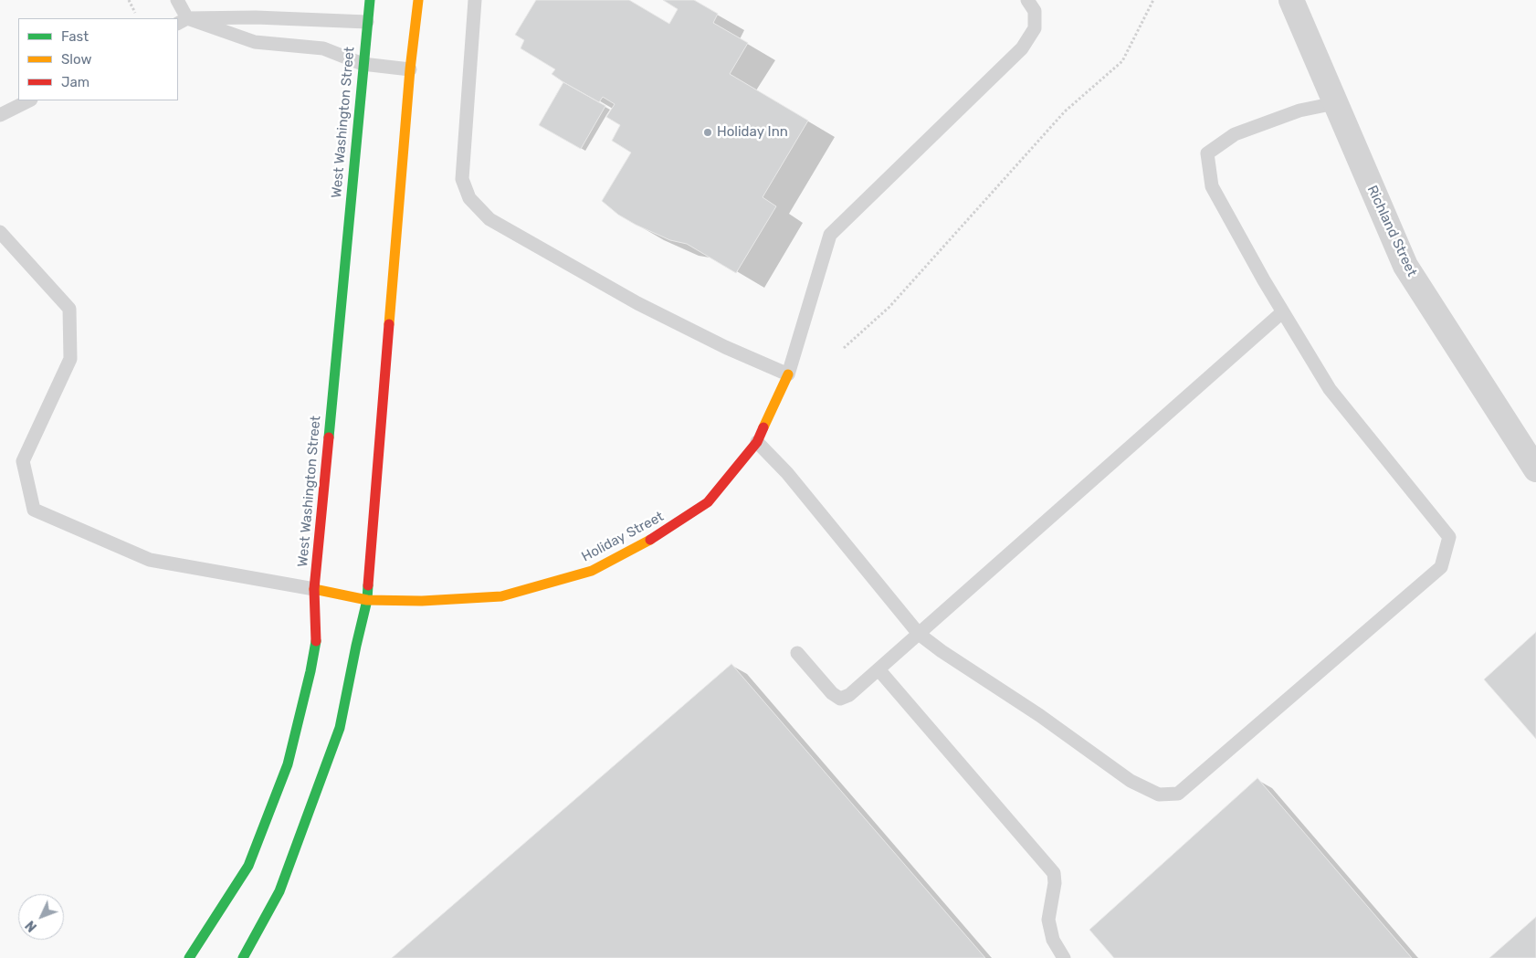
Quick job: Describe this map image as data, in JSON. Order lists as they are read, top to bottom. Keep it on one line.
{"streets":{"main road":["West Washington Street","Holiday Street"],"street":["Richland Street"]},"crossings":[["West Washington Street","Holiday Street"]],"places":["Holiday Inn"],"legend":["Fast","Slow","Jam"],"north":"bottom left"}
